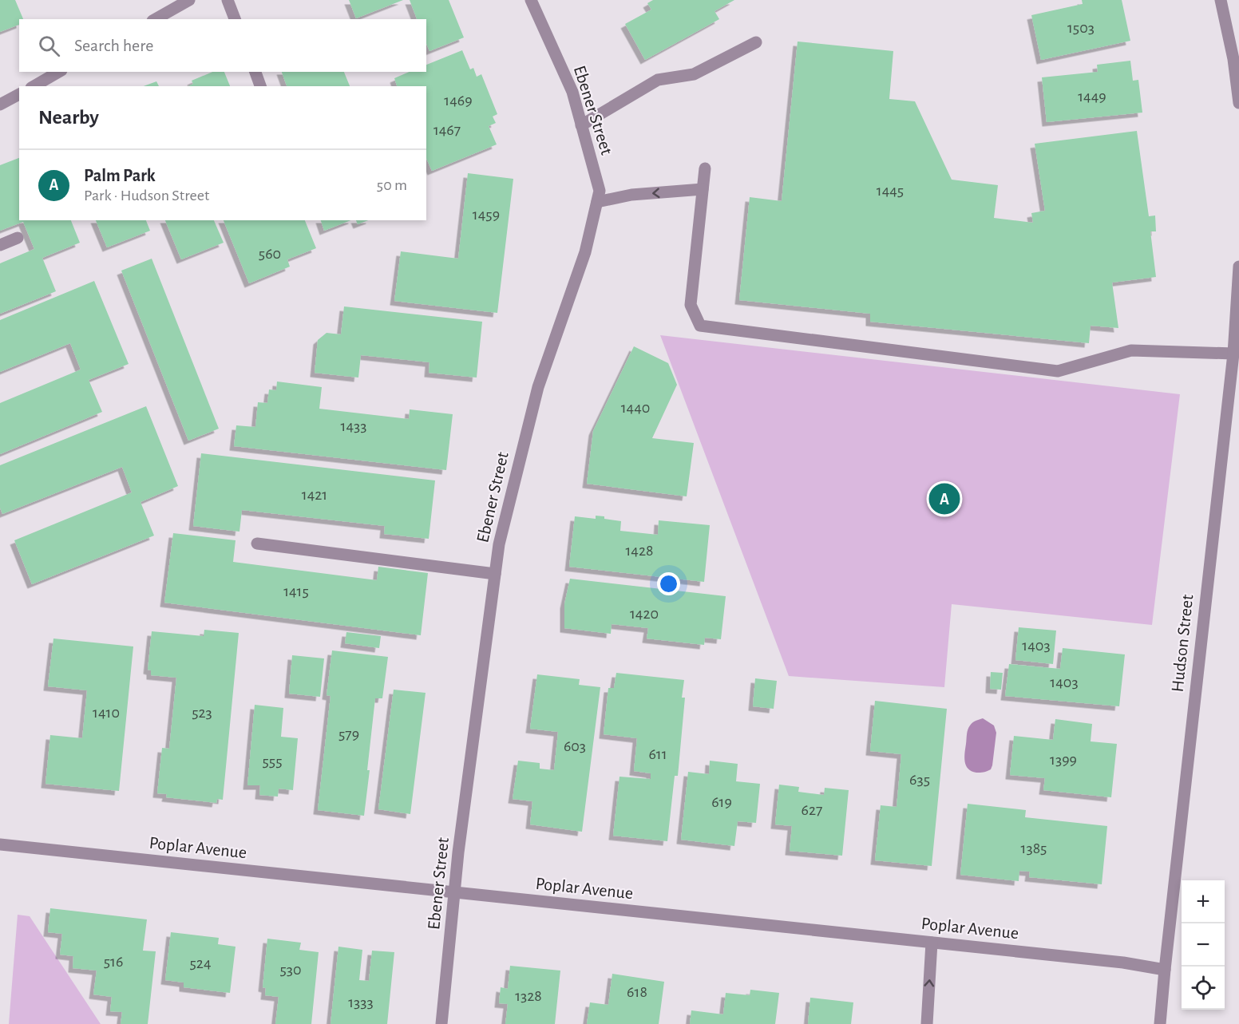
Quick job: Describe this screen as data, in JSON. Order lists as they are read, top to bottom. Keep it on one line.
{"streets":{"street":["Ebener Street","Hudson Street","Poplar Avenue"]},"crossings":[["Ebener Street","Poplar Avenue"],["Hudson Street","Poplar Avenue"]],"house_numbers":["1503","1449","1469","1467","1445","1459","560","1440","1433","1421","1428","1415","1420","1403","1403","1410","523","579","603","611","1399","555","635","619","627","1385","516","524","530","618","1328","1333"],"page":{"search":"Search here","heading":"Nearby","list":[{"mark":"A","name":"Palm Park","note":"Park · Hudson Street","value":"50 m"}],"pins":"A","map_buttons":["+","−"]}}
